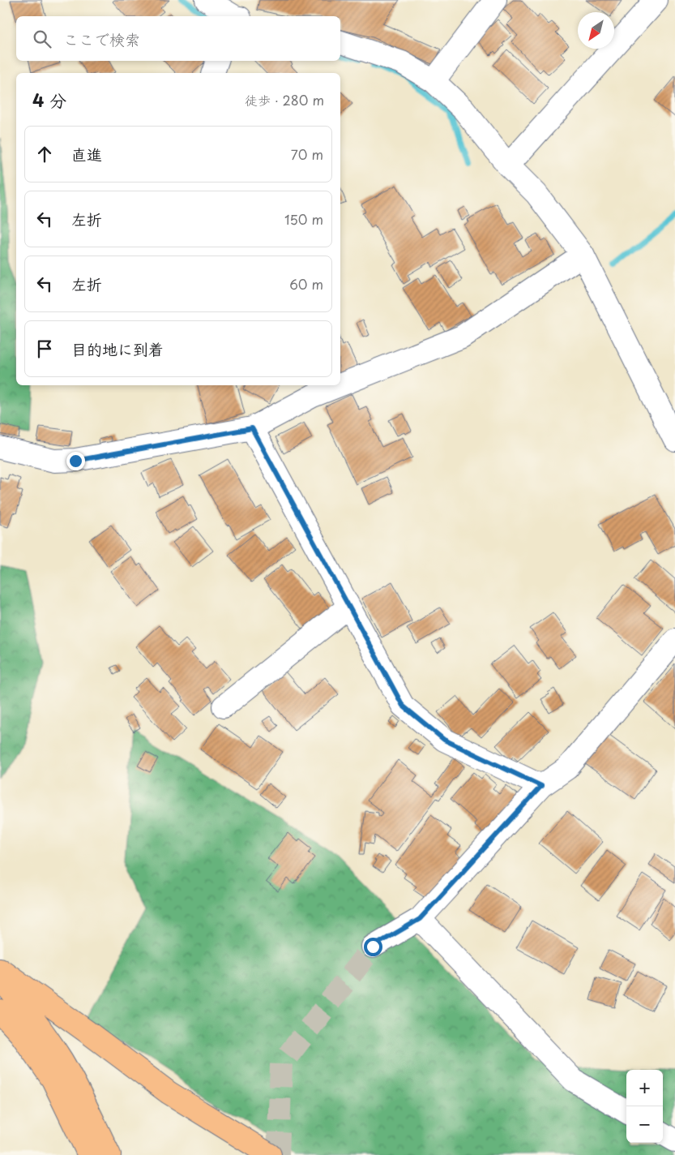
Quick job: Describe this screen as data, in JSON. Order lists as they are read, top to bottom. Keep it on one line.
{"north":"bottom left","page":{"search":"ここで検索","heading":["4 分","徒歩 · 280 m"],"list":[["直進","70 m"],["左折","150 m"],["左折","60 m"],"目的地に到着"],"map_buttons":["+","−"]}}
